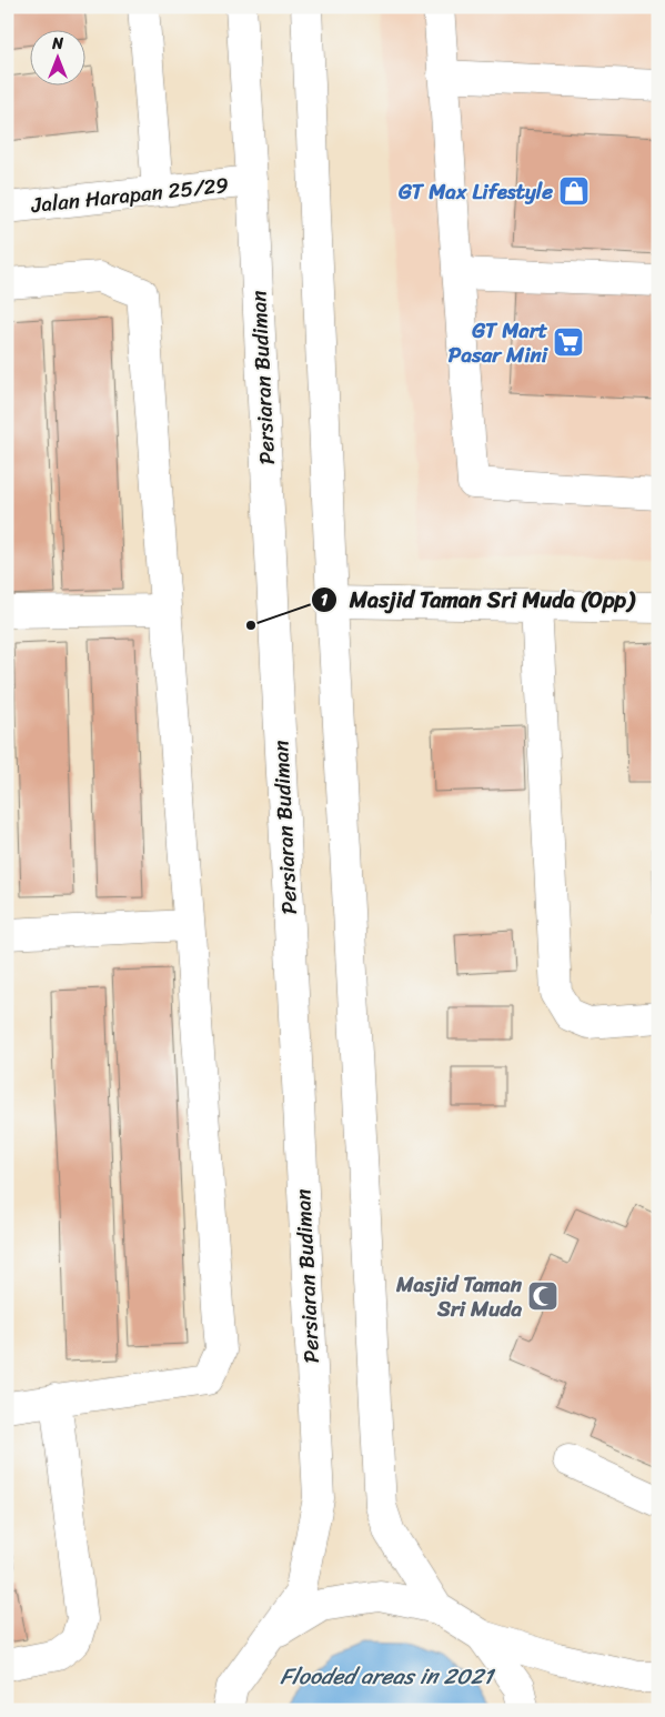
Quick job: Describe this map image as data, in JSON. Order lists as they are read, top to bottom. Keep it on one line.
{"streets":{"main road":["Jalan Harapan 25/29","Persiaran Budiman"]},"crossings":[["Jalan Harapan 25/29","Persiaran Budiman"]],"water":["Flooded areas in 2021"],"places":{"shop":["GT Max Lifestyle"],"supermarket":["GT Mart Pasar Mini"],"other":["Masjid Taman Sri Muda (Opp)"],"mosque":["Masjid Taman Sri Muda"]},"north":"top"}
